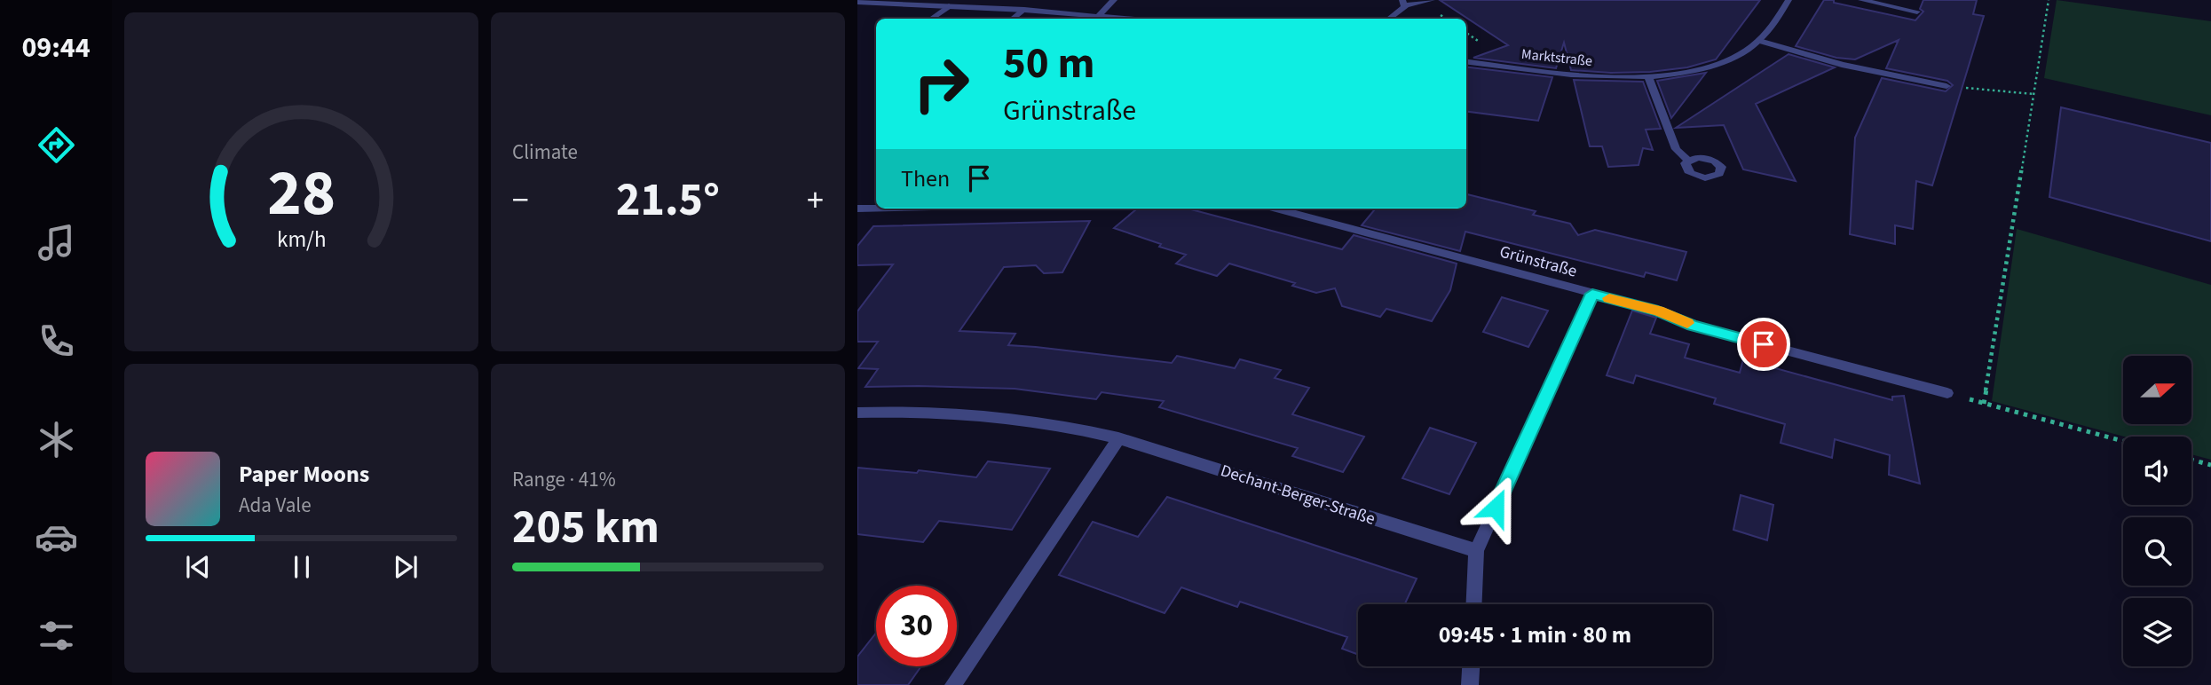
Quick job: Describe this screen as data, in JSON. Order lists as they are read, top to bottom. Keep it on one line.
{"streets":{"street":["Marktstraße","Grünstraße","Dechant-Berger-Straße"]},"north":"right","page":{"tabs":"09:44","tile":["Climate",["Range · 41%","205 km"]],"turn":["50 m","Grünstraße"],"then":"Then","heat":["−","21.5°","+"],"song":["Paper Moons","Ada Vale"],"limit":"30","trip":"09:45 · 1 min · 80 m","gauge":["28","km/h"]}}
